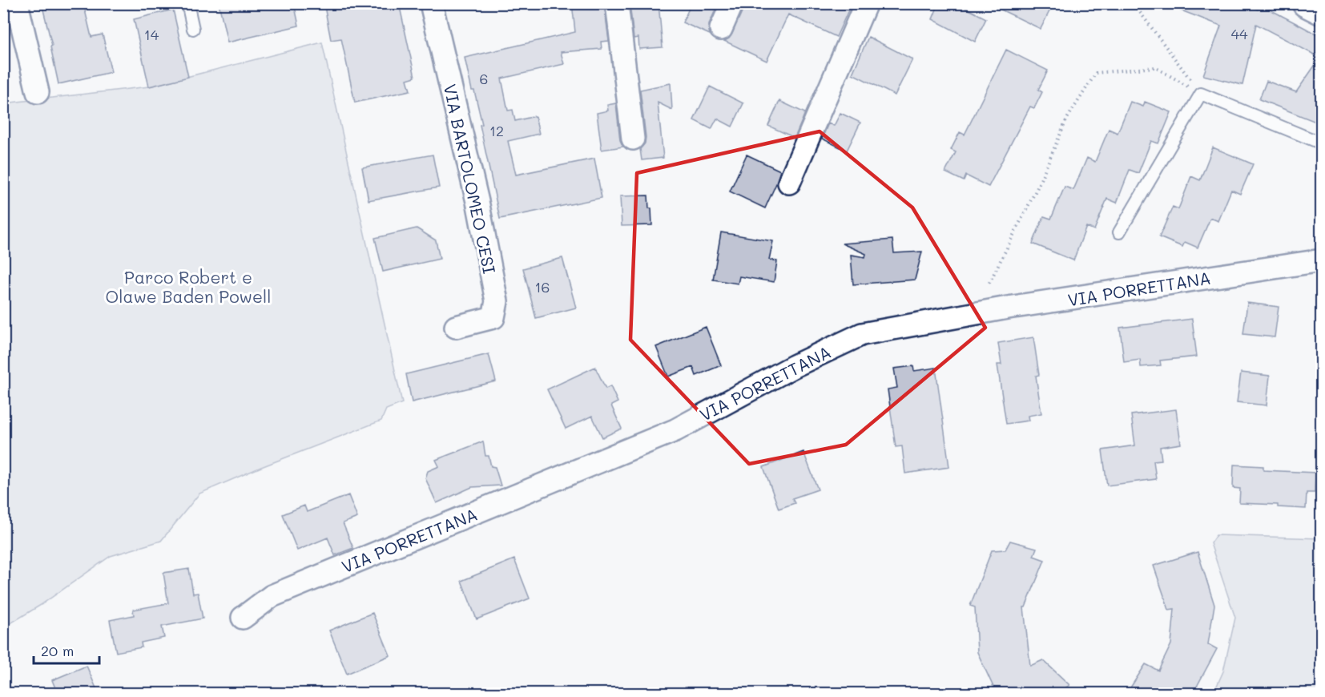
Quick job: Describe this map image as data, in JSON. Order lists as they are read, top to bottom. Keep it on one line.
{"streets":{"street":["VIA BARTOLOMEO CESI","VIA PORRETTANA"]},"parks":["Parco Robert e Olawe Baden Powell"],"house_numbers":["44","14","6","12","16"],"scale_bar":"20 m"}
